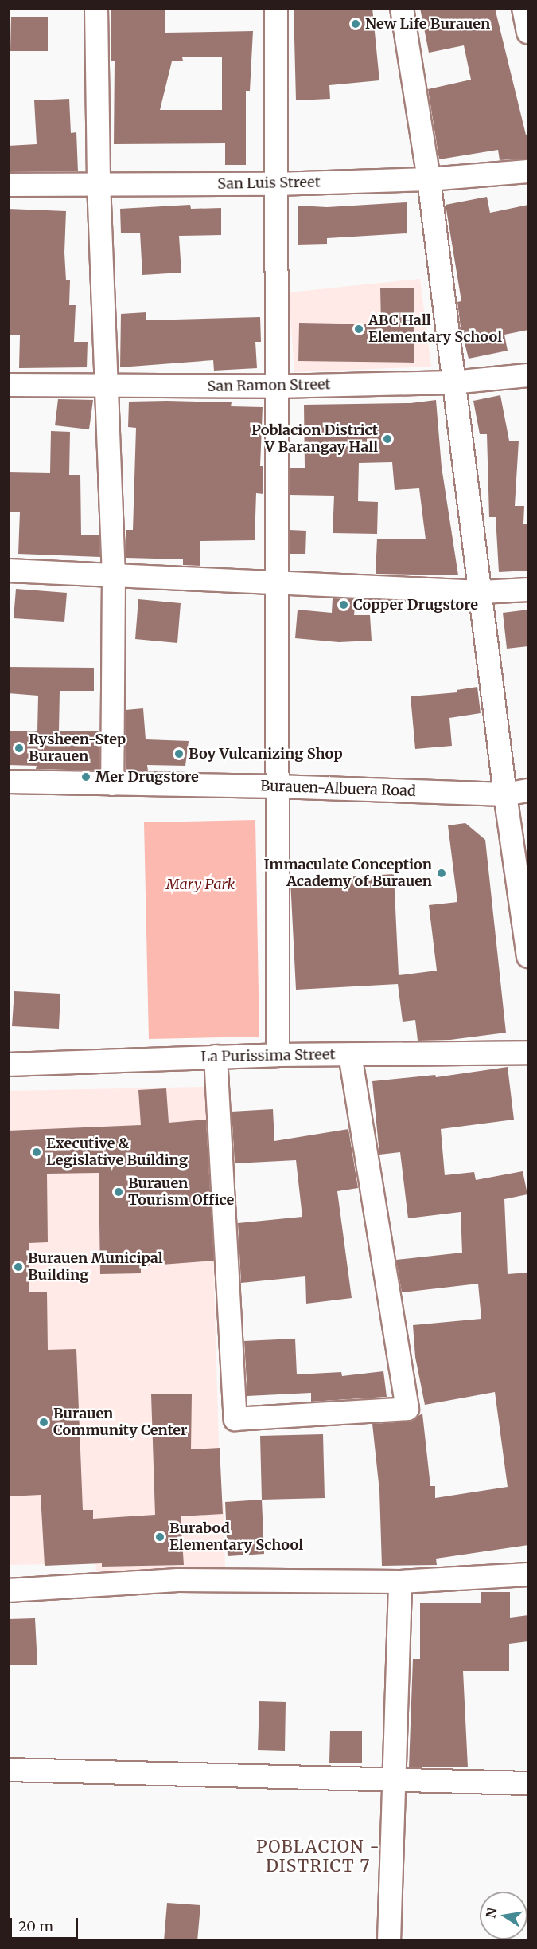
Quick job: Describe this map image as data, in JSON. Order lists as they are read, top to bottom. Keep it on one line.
{"streets":{"street":["San Luis Street","San Ramon Street","Burauen-Albuera Road","La Purissima Street"]},"districts":["POBLACION - DISTRICT 7"],"parks":["Mary Park"],"places":["New Life Burauen","ABC Hall Elementary School","Poblacion District V Barangay Hall","Copper Drugstore","Rysheen-Step Burauen","Boy Vulcanizing Shop","Mer Drugstore","Immaculate Conception Academy of Burauen","Executive & Legislative Building","Burauen Tourism Office","Burauen Municipal Building","Burauen Community Center","Burabod Elementary School"],"scale_bar":"20 m","north":"left"}
